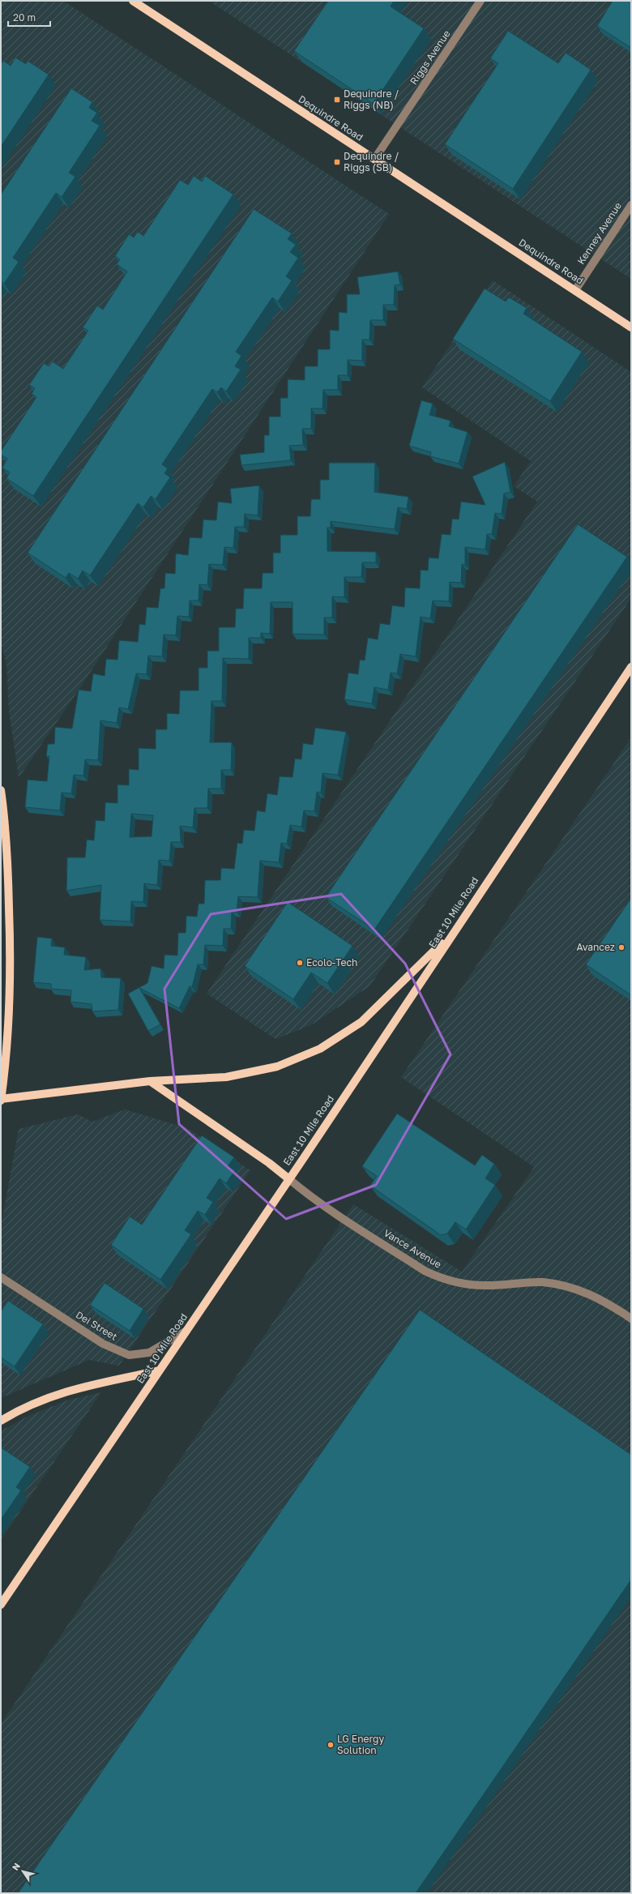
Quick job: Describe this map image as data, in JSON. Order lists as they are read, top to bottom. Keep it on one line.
{"streets":{"main road":["Dequindre Road","East 10 Mile Road"],"street":["Riggs Avenue","Kenney Avenue","Vance Avenue","Dei Street"]},"crossings":[["Riggs Avenue","Dequindre Road"],["Dequindre Road","Kenney Avenue"],["East 10 Mile Road","Vance Avenue"],["East 10 Mile Road","Dei Street"]],"places":{"transit":["Dequindre / Riggs (NB)","Dequindre / Riggs (SB)"],"other":["Avancez","Ecolo-Tech","LG Energy Solution"]},"scale_bar":"20 m","north":"top left"}
